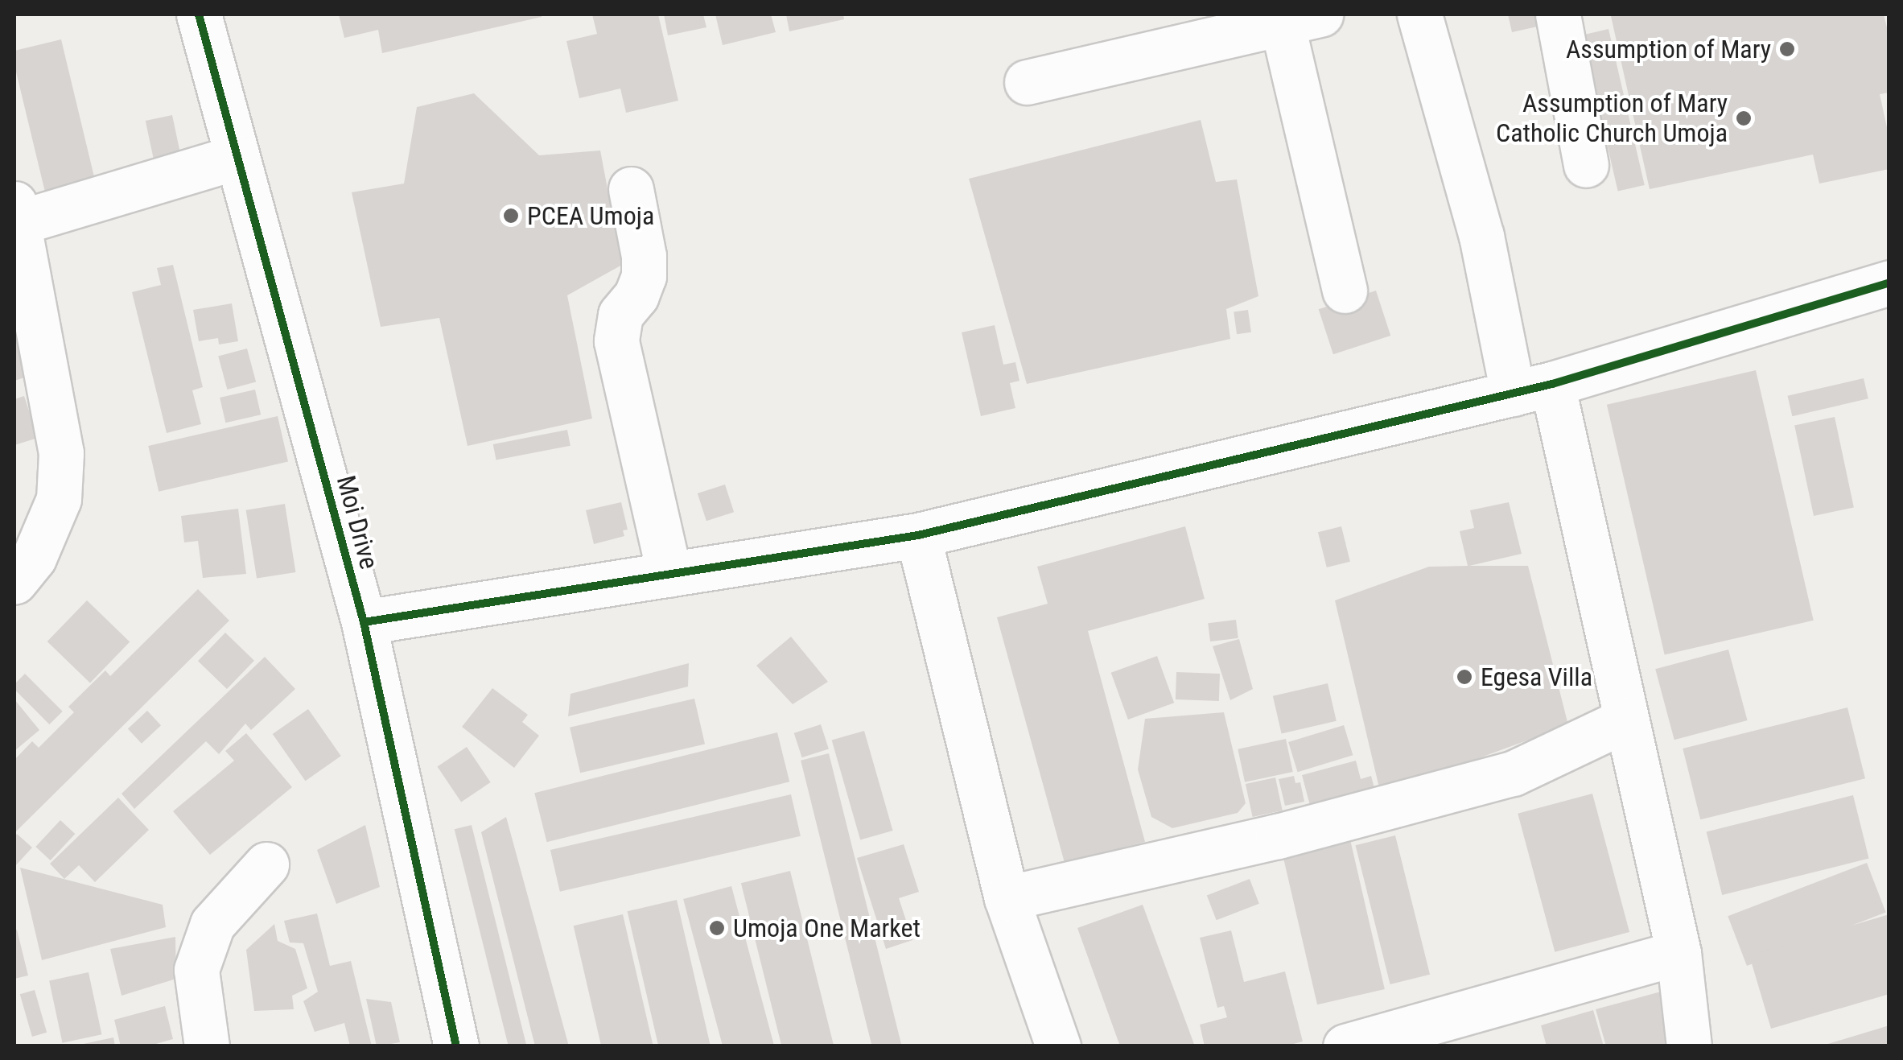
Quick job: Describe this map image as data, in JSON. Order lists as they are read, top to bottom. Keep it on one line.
{"streets":{"street":["Moi Drive"]},"places":["Assumption of Mary","Assumption of Mary Catholic Church Umoja","PCEA Umoja","Egesa Villa","Umoja One Market"]}
